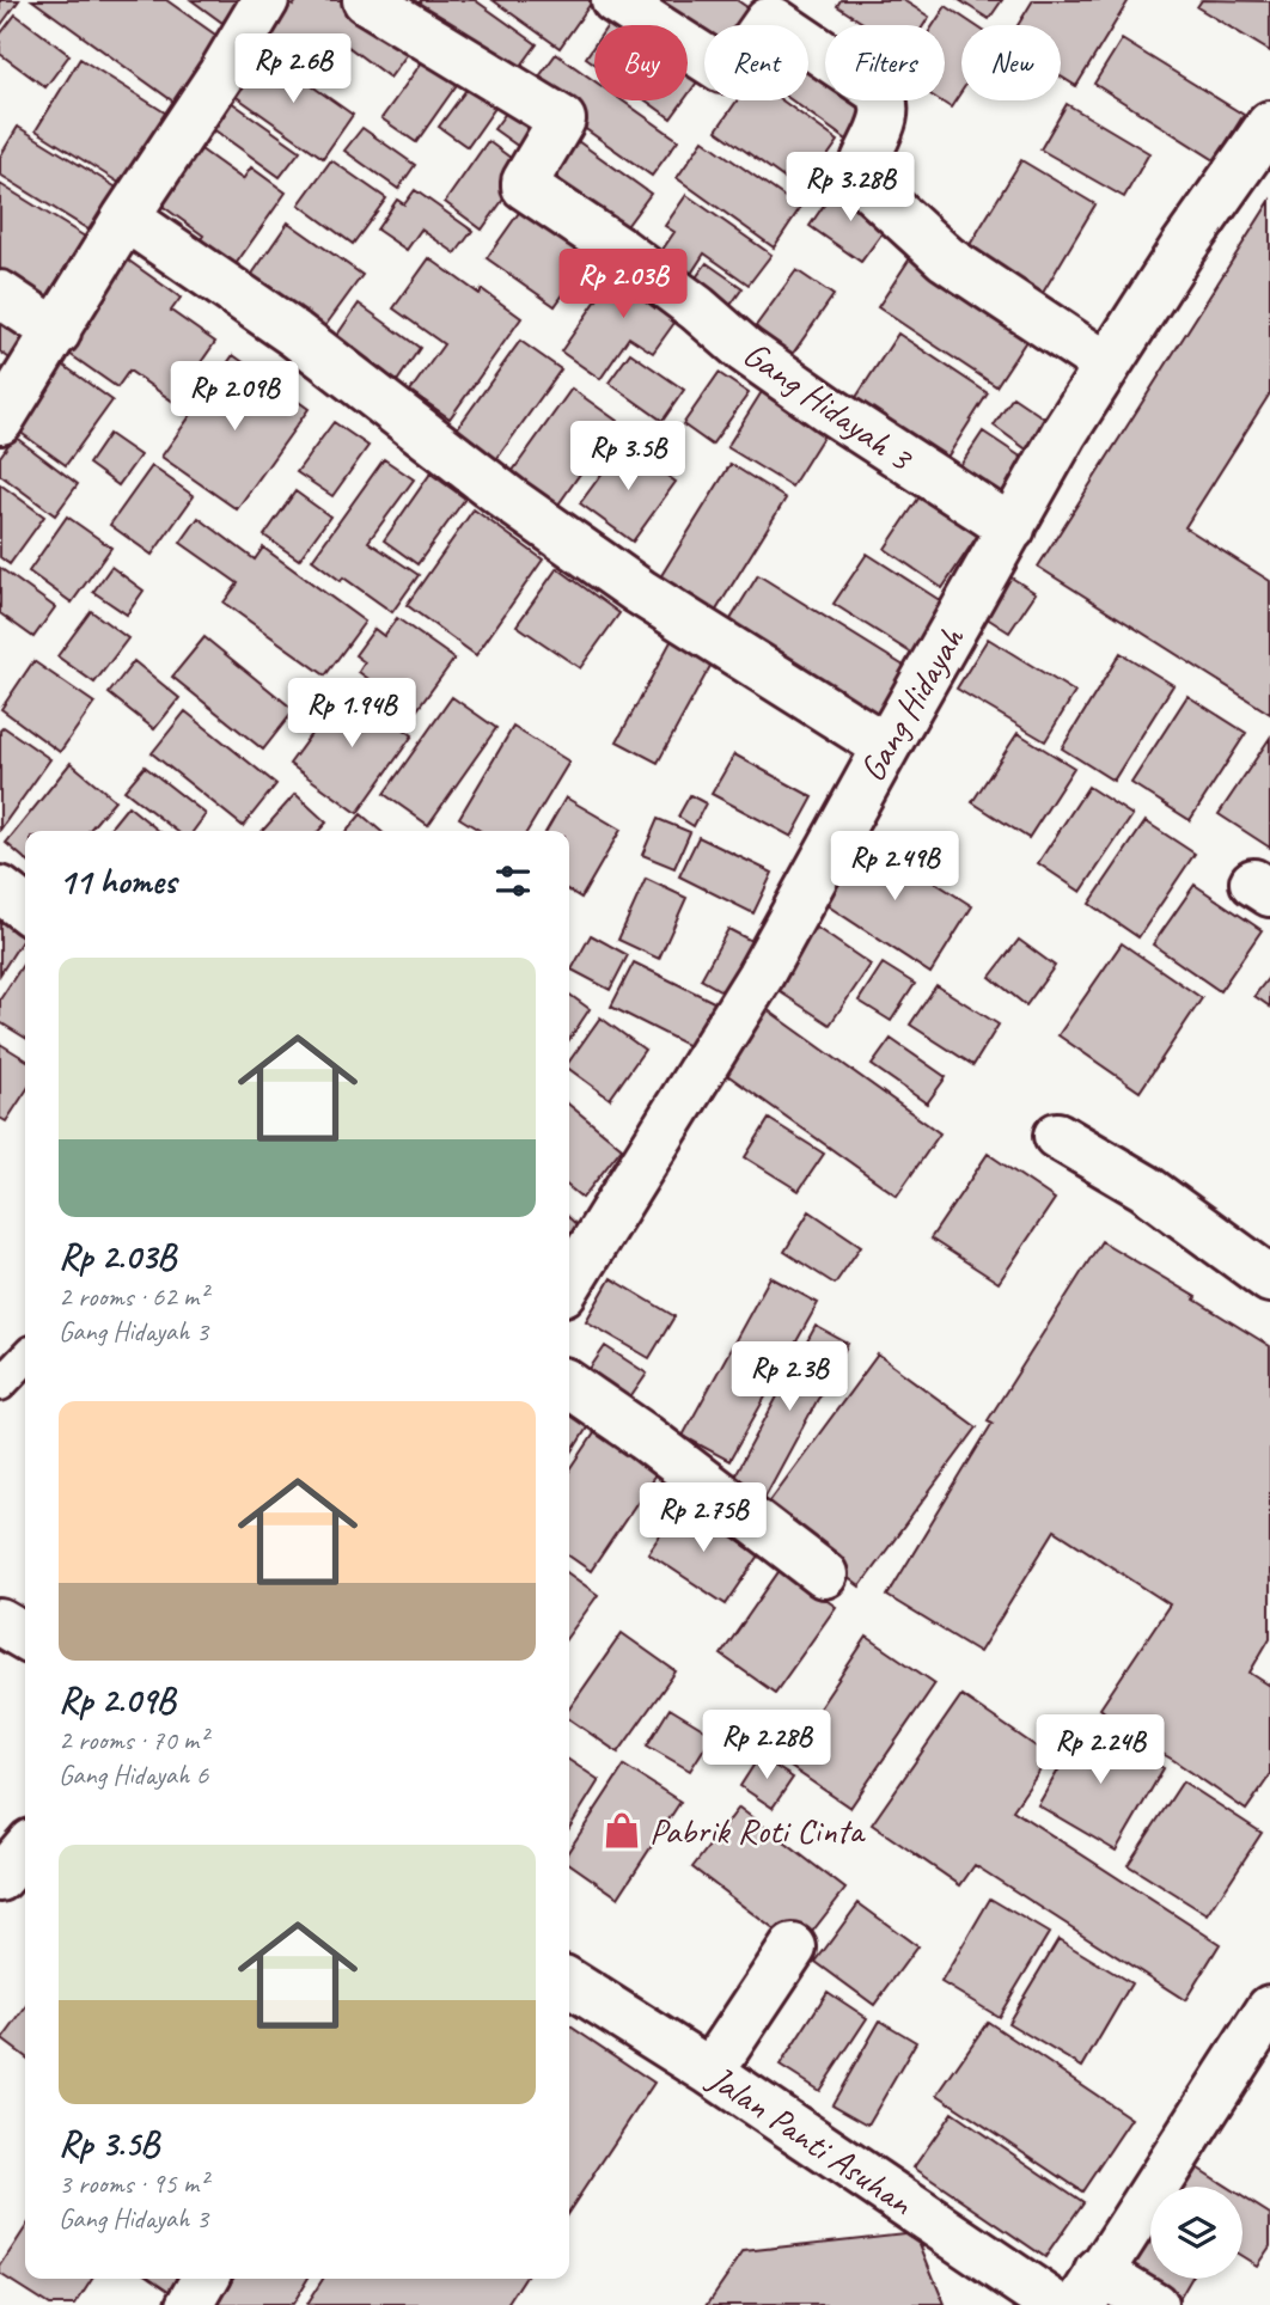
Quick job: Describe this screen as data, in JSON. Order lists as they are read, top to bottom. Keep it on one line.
{"streets":{"street":["Gang Hidayah 3","Gang Hidayah","Jalan Panti Asuhan"]},"crossings":[["Gang Hidayah 3","Gang Hidayah"]],"places":{"shop":["Pabrik Roti Cinta"]},"page":{"chip":["Buy","Rent","Filters","New"],"price":["Rp 2.6B","Rp 3.28B","Rp 2.03B","Rp 2.09B","Rp 3.5B","Rp 1.94B","Rp 2.49B","Rp 2.3B","Rp 2.75B","Rp 2.28B","Rp 2.24B"],"heading":"11 homes","list":[{"name":"Rp 2.03B","note":"2 rooms · 62 m² · Gang Hidayah 3"},{"name":"Rp 2.09B","note":"2 rooms · 70 m² · Gang Hidayah 6"},{"name":"Rp 3.5B","note":"3 rooms · 95 m² · Gang Hidayah 3"}]}}
